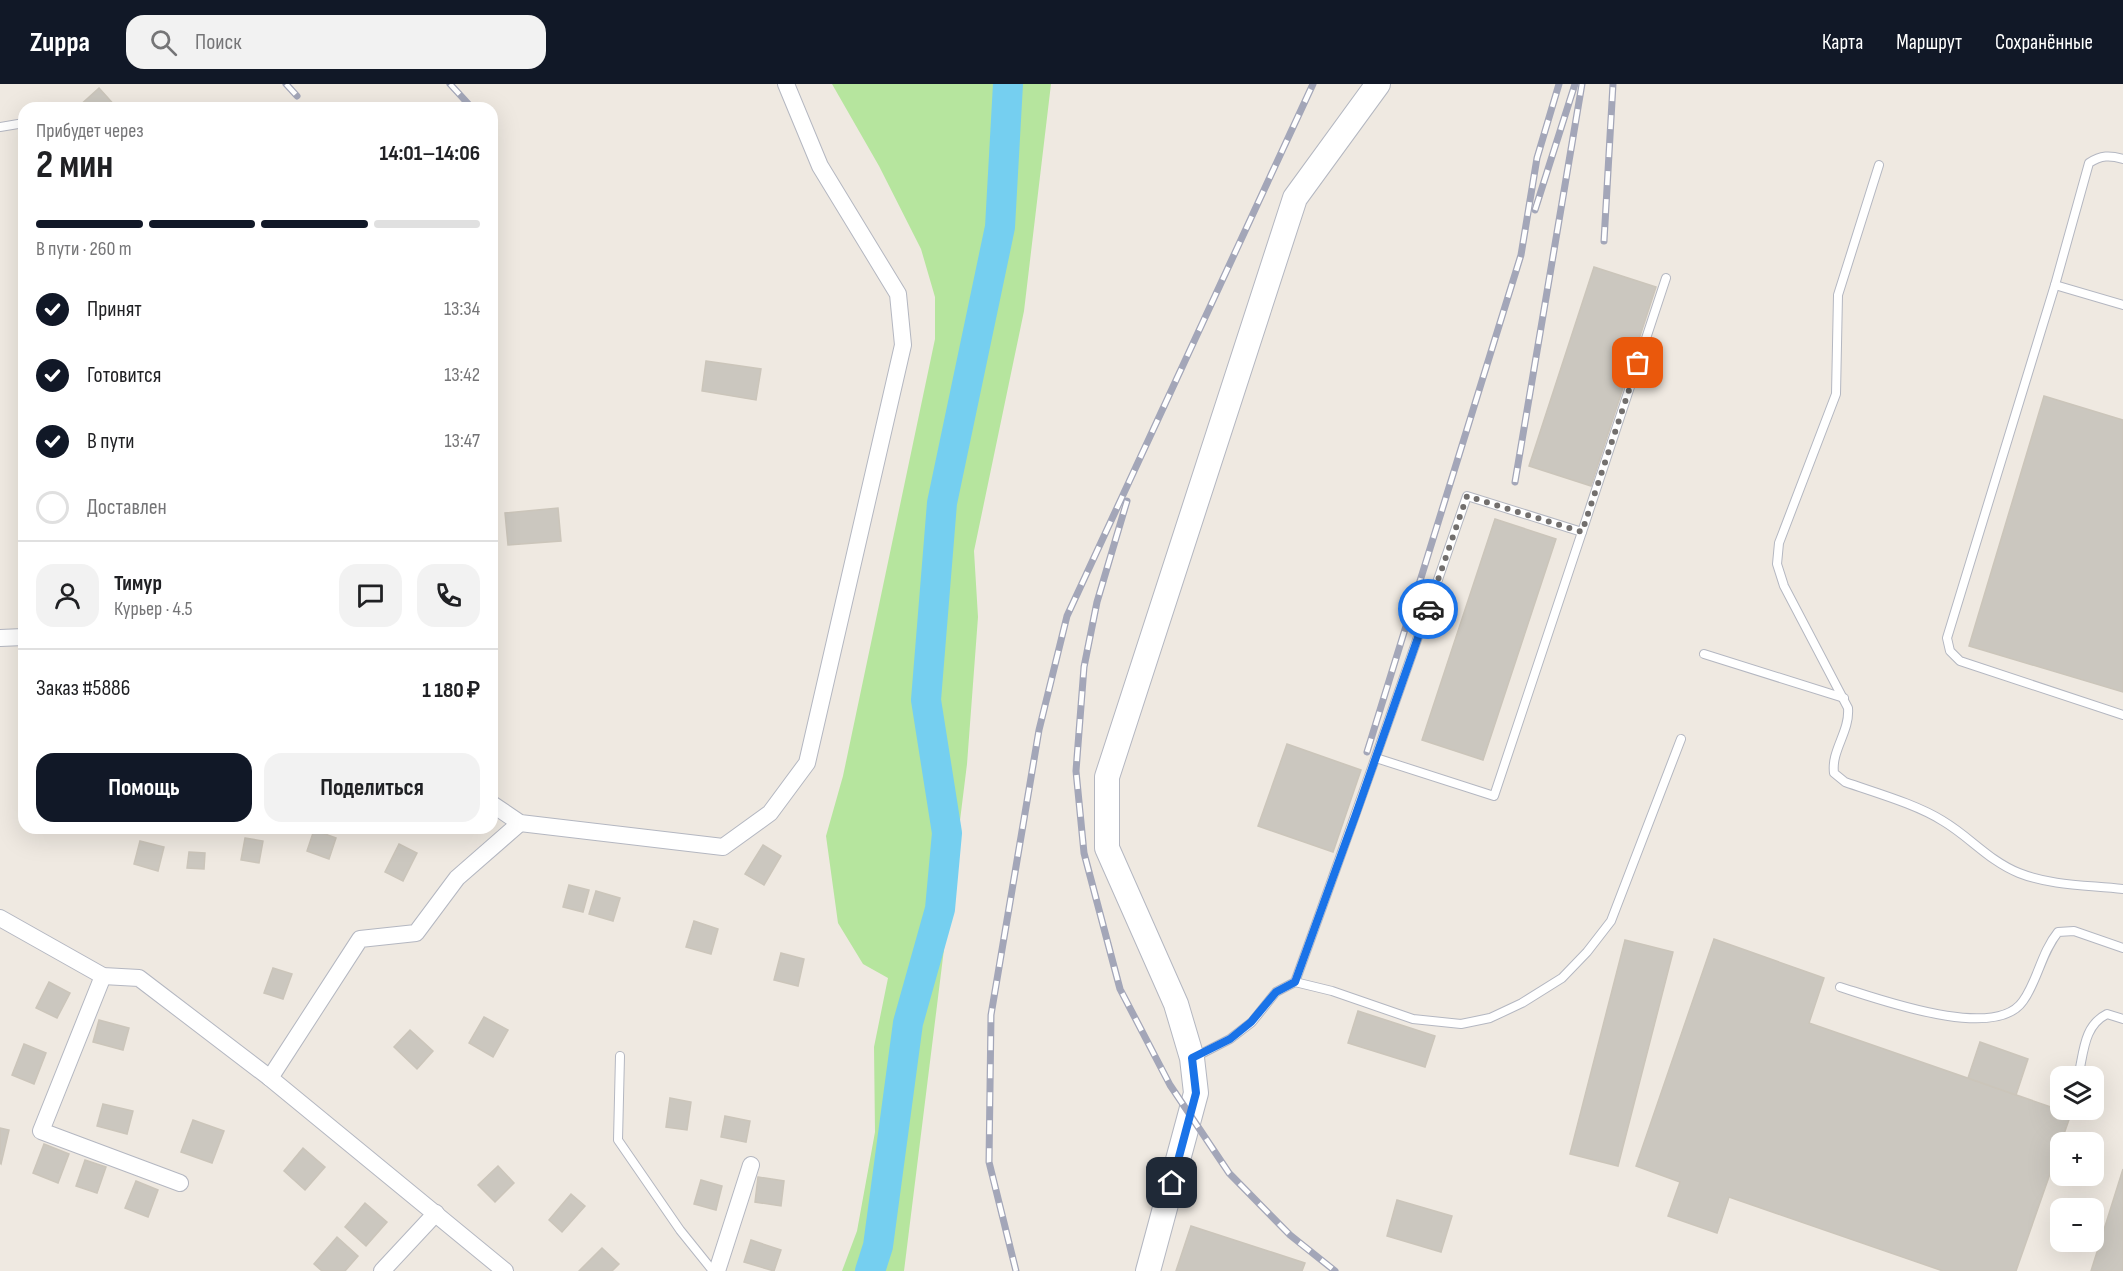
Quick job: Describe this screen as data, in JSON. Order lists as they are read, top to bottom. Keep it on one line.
{"page":{"header":"Zuppa","search":"Поиск","nav":["Карта","Маршрут","Сохранённые"],"heading":["2 мин","Прибудет через","14:01–14:06"],"panel":["Тимур","Курьер · 4.5","Заказ #5886","1 180 ₽"],"bar":"В пути · 260 m","list":[["Принят","13:34"],["Готовится","13:42"],["В пути","13:47"],"Доставлен"],"buttons":["Помощь","Поделиться"],"map_buttons":["+","−"]}}
